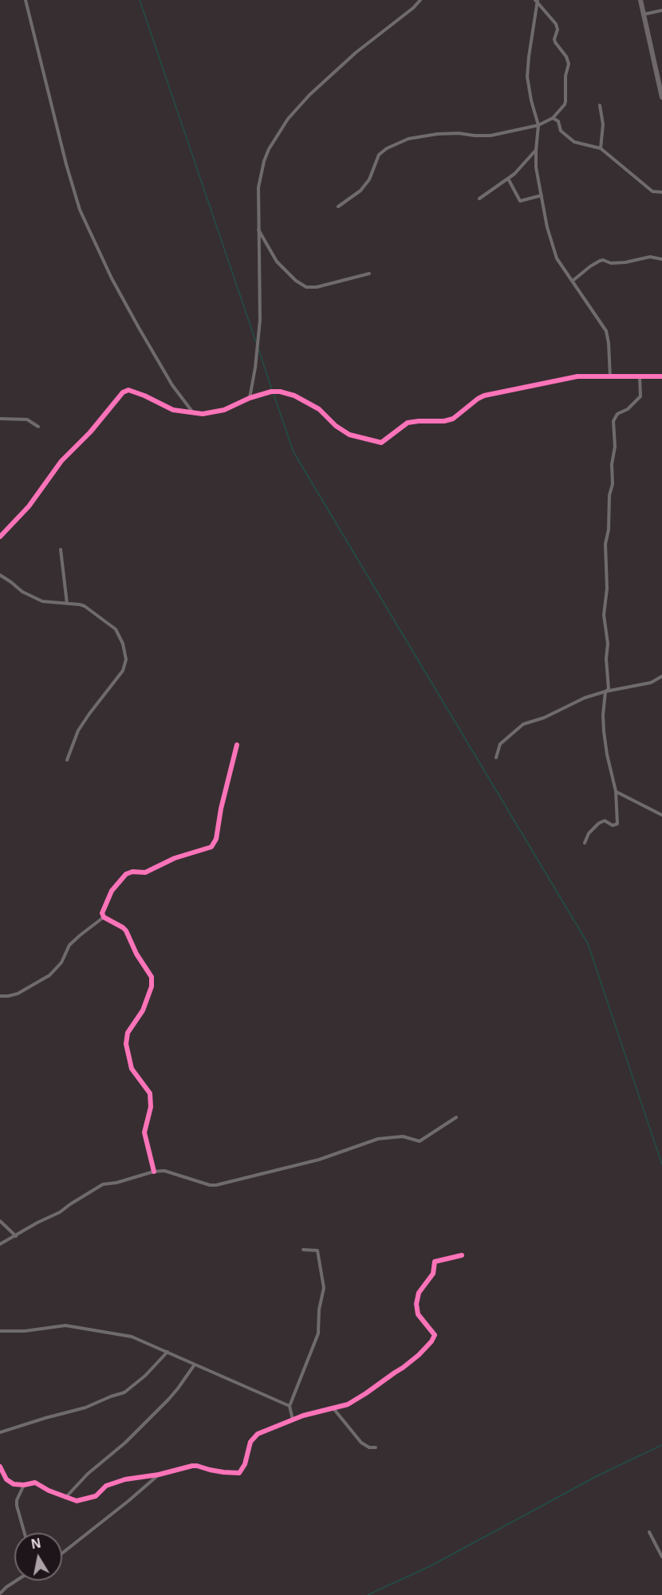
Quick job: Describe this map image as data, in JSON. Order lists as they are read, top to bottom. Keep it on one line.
{"north":"top"}
